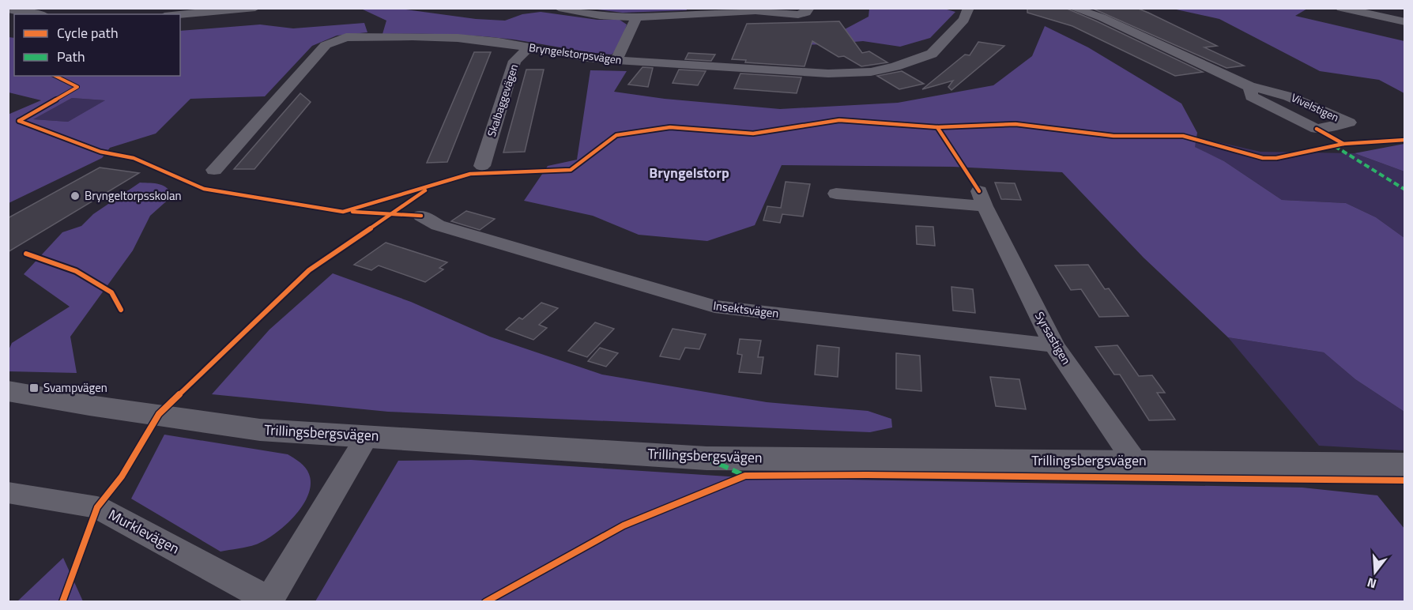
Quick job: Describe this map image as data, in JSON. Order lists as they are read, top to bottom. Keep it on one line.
{"streets":{"street":["Bryngelstorpsvägen","Skalbaggevägen","Vivelstigen","Insektsvägen","Syrsastigen","Trillingsbergsvägen","Murklevägen"]},"crossings":[["Bryngelstorpsvägen","Skalbaggevägen"],["Insektsvägen","Syrsastigen"],["Syrsastigen","Trillingsbergsvägen"]],"districts":["Bryngelstorp"],"places":{"other":["Bryngeltorpsskolan"],"transit":["Svampvägen"]},"legend":["Cycle path","Path"],"north":"bottom"}
